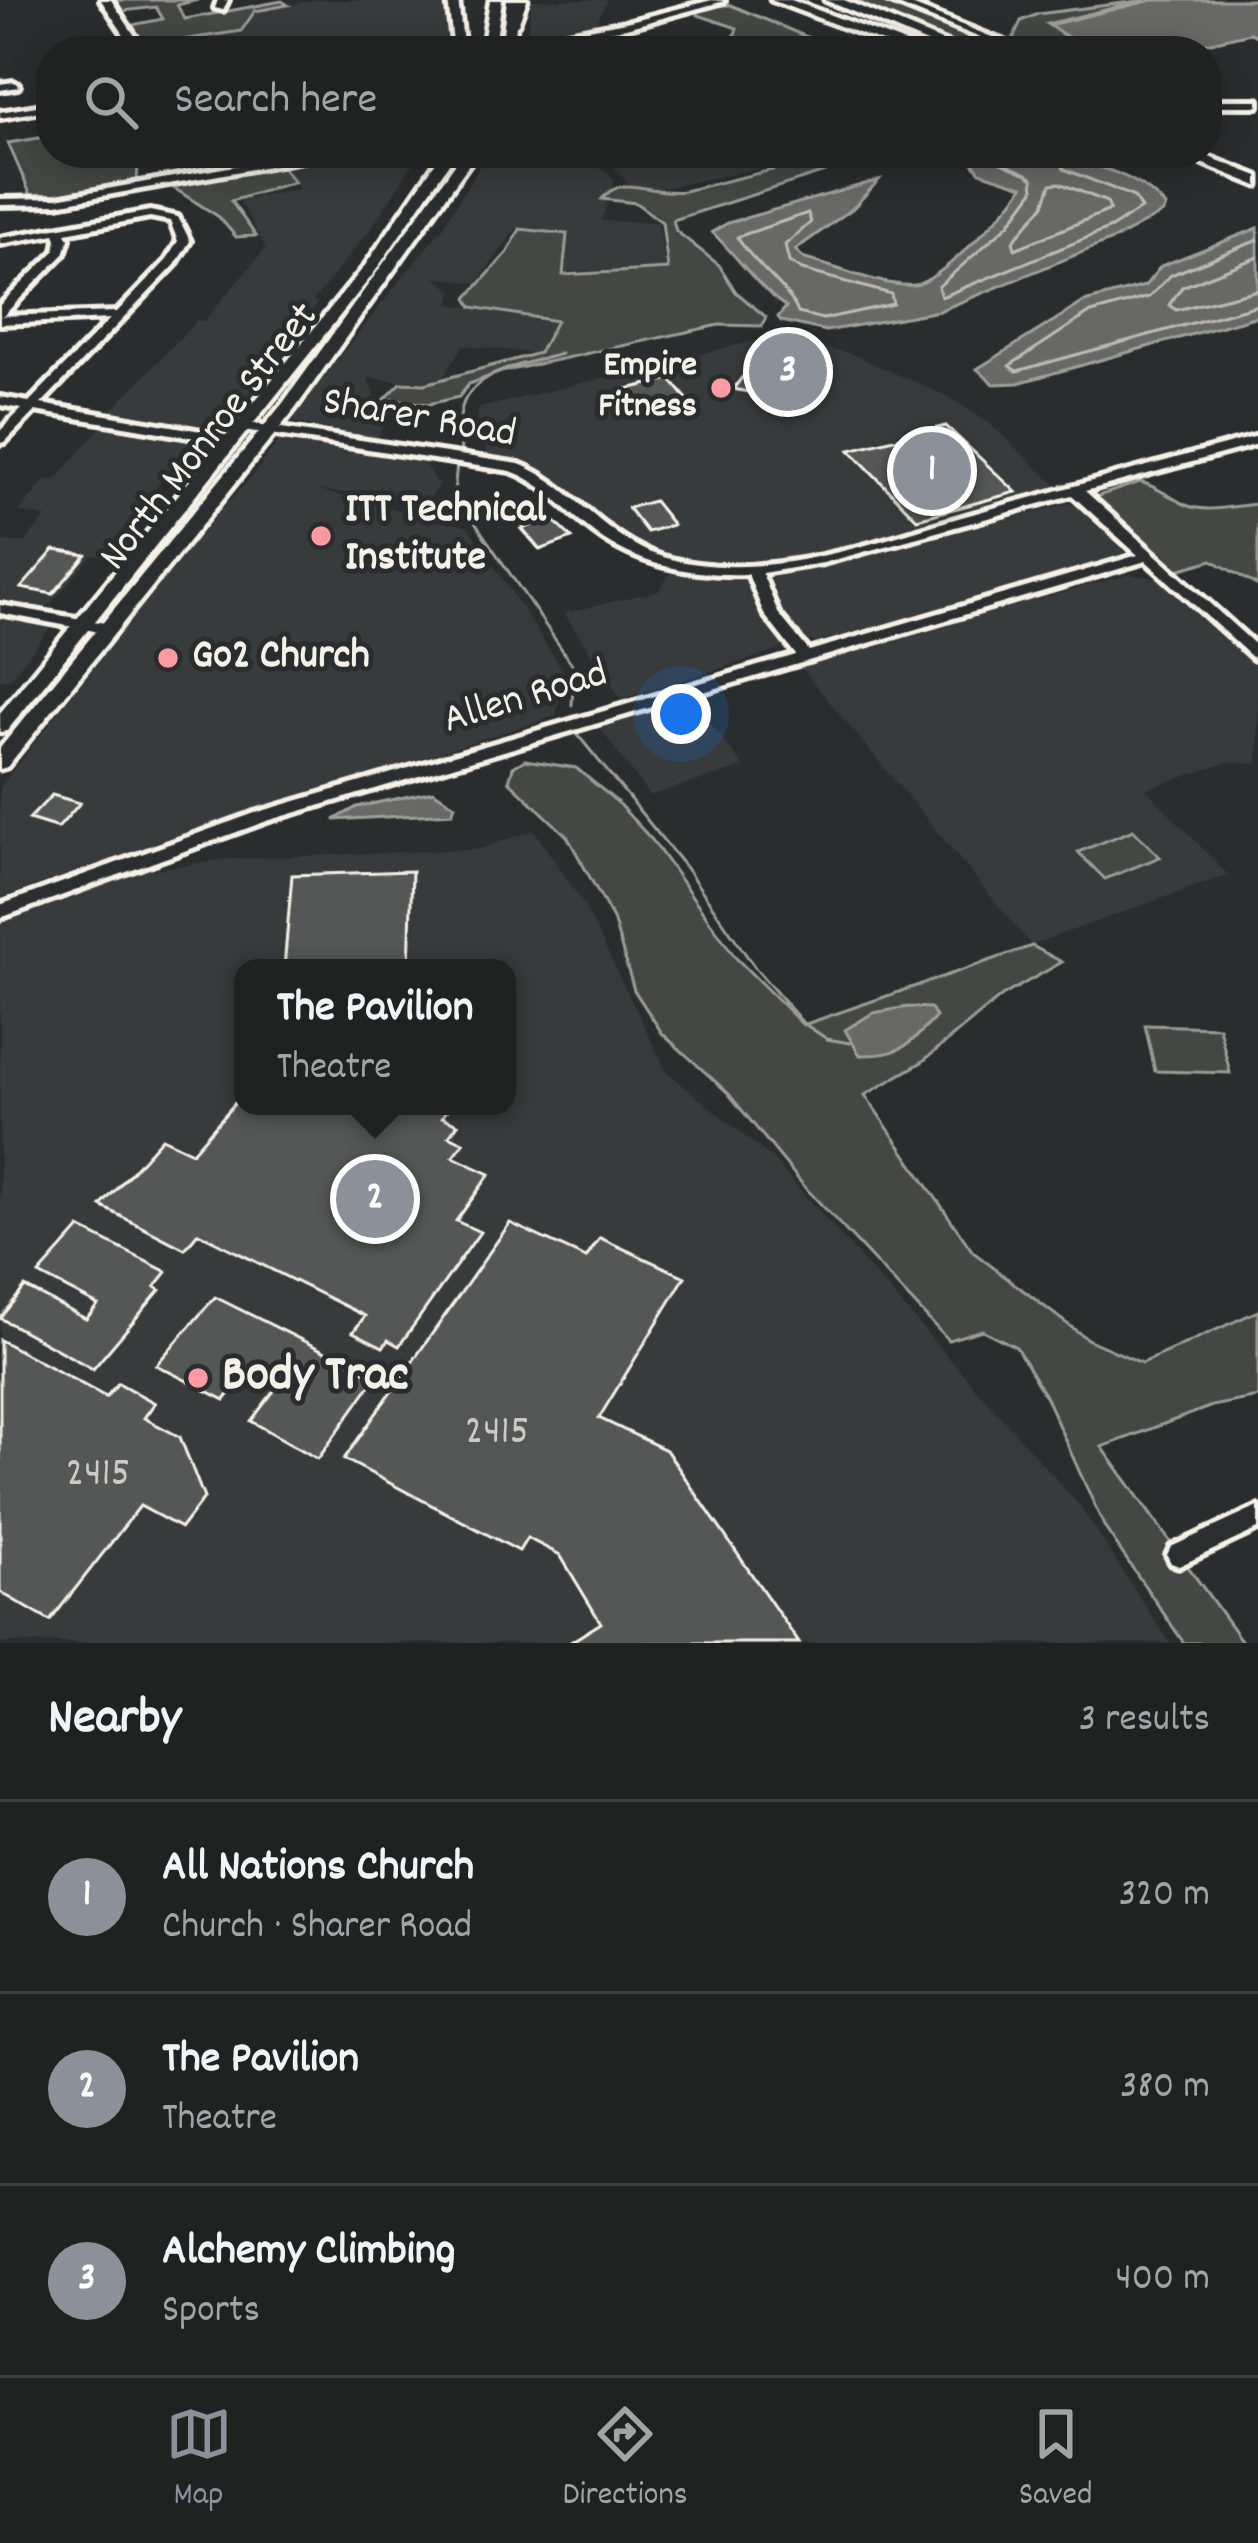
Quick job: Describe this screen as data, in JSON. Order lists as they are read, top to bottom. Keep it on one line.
{"streets":{"main road":["North Monroe Street"],"street":["Sharer Road","Allen Road"]},"crossings":[["Sharer Road","North Monroe Street"]],"places":["Empire Fitness","ITT Technical Institute","Go2 Church","Body Trac"],"house_numbers":["2415","2415"],"page":{"search":"Search here","pins":["3","1","2"],"popup":["The Pavilion","Theatre"],"heading":["Nearby","3 results"],"list":[{"mark":"1","name":"All Nations Church","note":"Church · Sharer Road","value":"320 m"},{"mark":"2","name":"The Pavilion","note":"Theatre","value":"380 m"},{"mark":"3","name":"Alchemy Climbing","note":"Sports","value":"400 m"}],"nav":["Map","Directions","Saved"]}}
